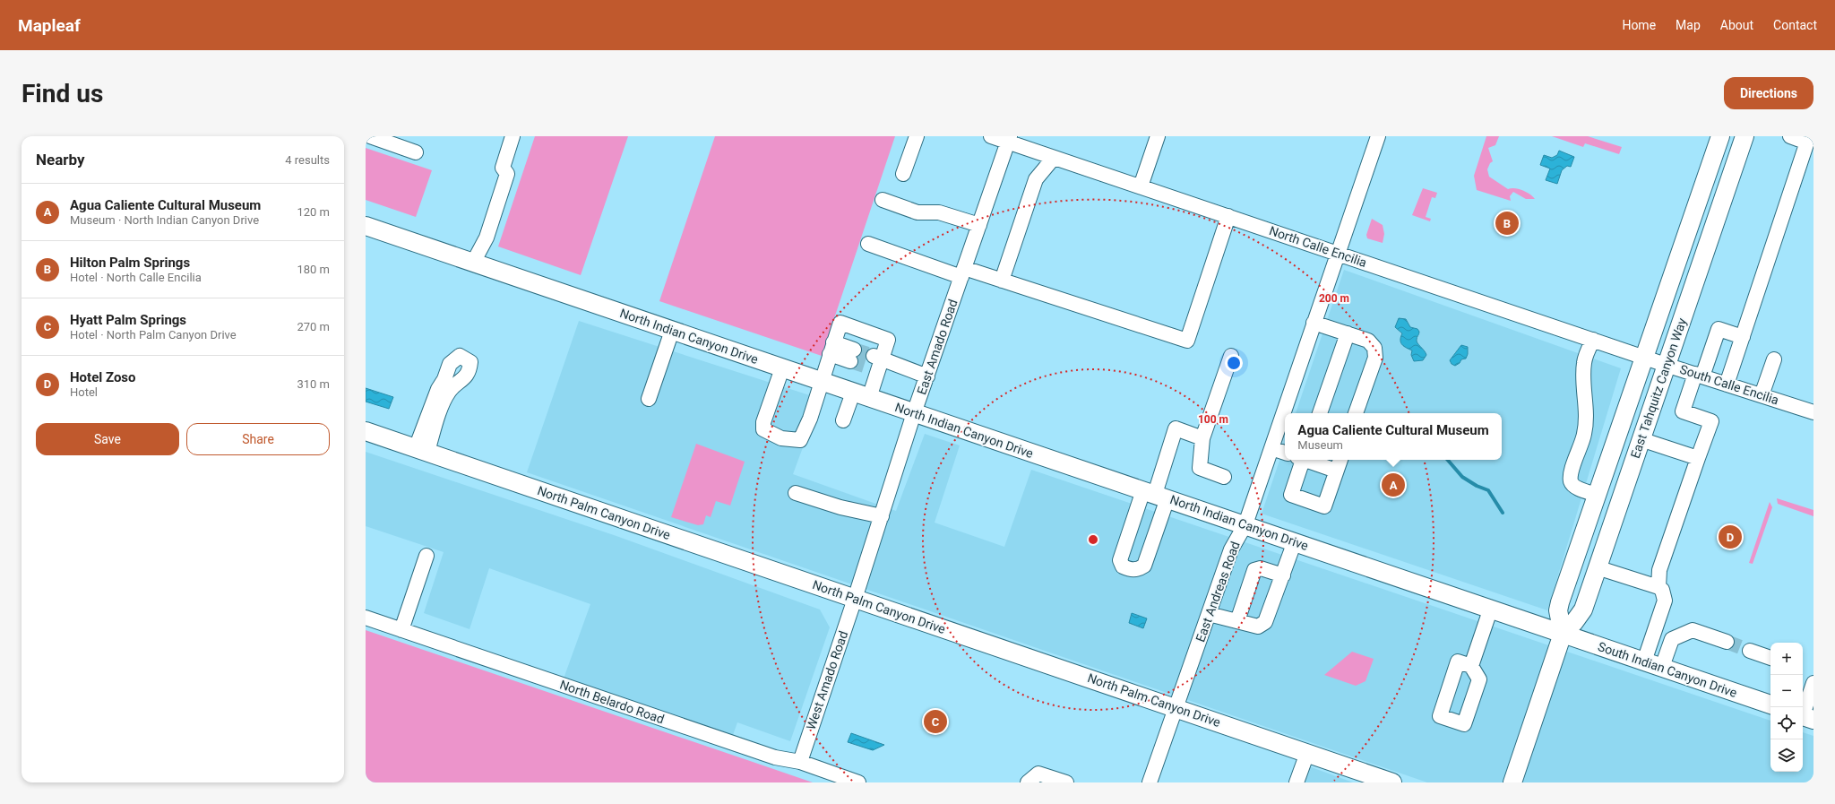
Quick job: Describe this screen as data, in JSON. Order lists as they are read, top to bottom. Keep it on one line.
{"streets":{"main road":["North Indian Canyon Drive","East Tahquitz Canyon Way","North Palm Canyon Drive","South Indian Canyon Drive"],"street":["North Calle Encilia","East Amado Road","South Calle Encilia","East Andreas Road","West Amado Road","North Belardo Road"]},"crossings":[["North Calle Encilia","East Amado Road"],["North Calle Encilia","South Calle Encilia"],["North Calle Encilia","East Tahquitz Canyon Way"],["North Calle Encilia","East Andreas Road"],["North Indian Canyon Drive","East Amado Road"],["North Indian Canyon Drive","East Tahquitz Canyon Way"],["North Indian Canyon Drive","East Andreas Road"],["North Indian Canyon Drive","South Indian Canyon Drive"],["East Amado Road","North Palm Canyon Drive"],["East Amado Road","West Amado Road"],["South Calle Encilia","East Tahquitz Canyon Way"],["East Tahquitz Canyon Way","South Indian Canyon Drive"],["North Palm Canyon Drive","East Andreas Road"],["North Palm Canyon Drive","West Amado Road"],["West Amado Road","North Belardo Road"]],"page":{"header":"Mapleaf","nav":["Home","Map","About","Contact"],"buttons":["Directions",["Save","Share"]],"title":"Find us","heading":["Nearby","4 results"],"list":[{"mark":"A","name":"Agua Caliente Cultural Museum","note":"Museum · North Indian Canyon Drive","value":"120 m"},{"mark":"B","name":"Hilton Palm Springs","note":"Hotel · North Calle Encilia","value":"180 m"},{"mark":"C","name":"Hyatt Palm Springs","note":"Hotel · North Palm Canyon Drive","value":"270 m"},{"mark":"D","name":"Hotel Zoso","note":"Hotel","value":"310 m"}],"pins":["B","A","D","C"],"popup":["Agua Caliente Cultural Museum","Museum"],"map_buttons":["+","−"]},"rings":["200 m","100 m"]}
